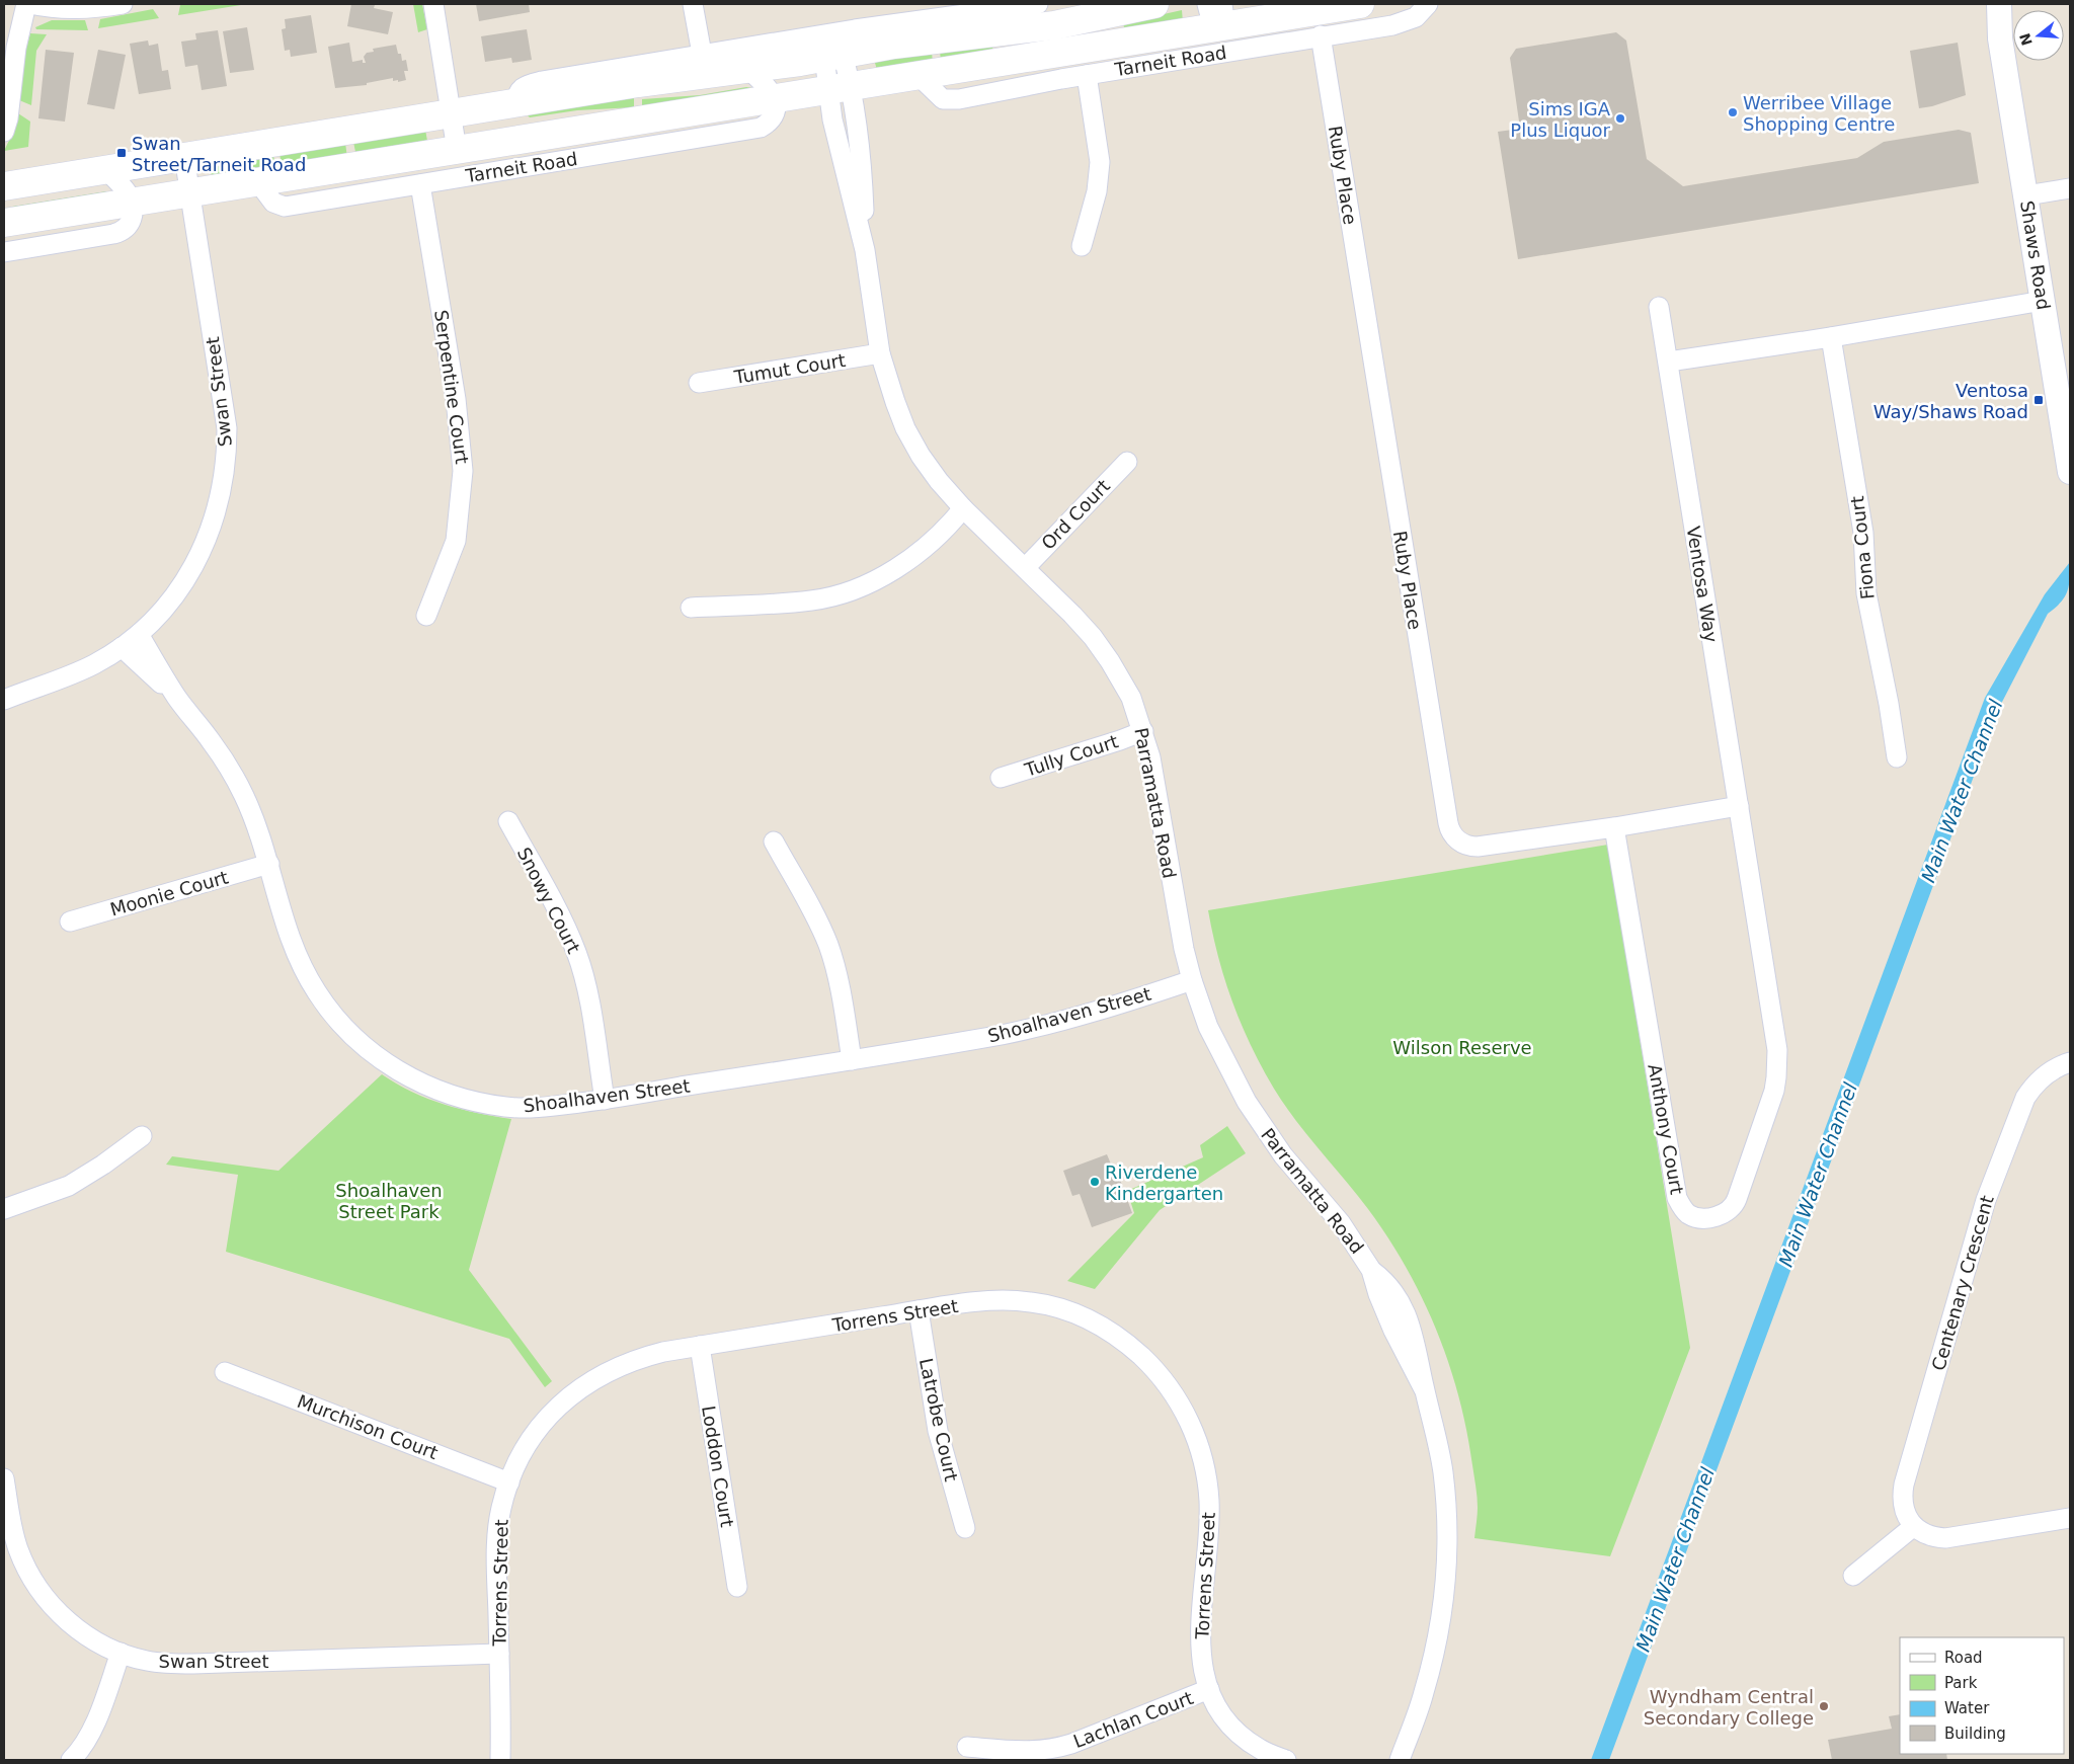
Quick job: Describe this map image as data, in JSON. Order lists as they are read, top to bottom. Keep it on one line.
{"streets":{"main road":["Tarneit Road"],"street":["Ruby Place","Shaws Road","Tumut Court","Serpentine Court","Swan Street","Ord Court","Fiona Court","Ventosa Way","Tully Court","Parramatta Road","Moonie Court","Snowy Court","Shoalhaven Street","Anthony Court","Centenary Crescent","Torrens Street","Latrobe Court","Murchison Court","Loddon Court","Lachlan Court"]},"crossings":[["Tarneit Road","Ruby Place"],["Tarneit Road","Serpentine Court"],["Tarneit Road","Swan Street"],["Tarneit Road","Parramatta Road"],["Ruby Place","Ventosa Way"],["Ruby Place","Anthony Court"],["Tumut Court","Parramatta Road"],["Swan Street","Shoalhaven Street"],["Swan Street","Torrens Street"],["Ord Court","Parramatta Road"],["Ventosa Way","Anthony Court"],["Tully Court","Parramatta Road"],["Parramatta Road","Shoalhaven Street"],["Moonie Court","Shoalhaven Street"],["Snowy Court","Shoalhaven Street"],["Torrens Street","Latrobe Court"],["Torrens Street","Murchison Court"],["Torrens Street","Loddon Court"],["Torrens Street","Lachlan Court"]],"water":["Main Water Channel"],"parks":["Wilson Reserve","Shoalhaven Street Park"],"places":{"other":["Werribee Village Shopping Centre","Sims IGA Plus Liquor","Riverdene Kindergarten","Wyndham Central Secondary College"],"transit":["Swan Street/Tarneit Road","Ventosa Way/Shaws Road"]},"legend":["Road","Park","Water","Building"],"north":"left"}
